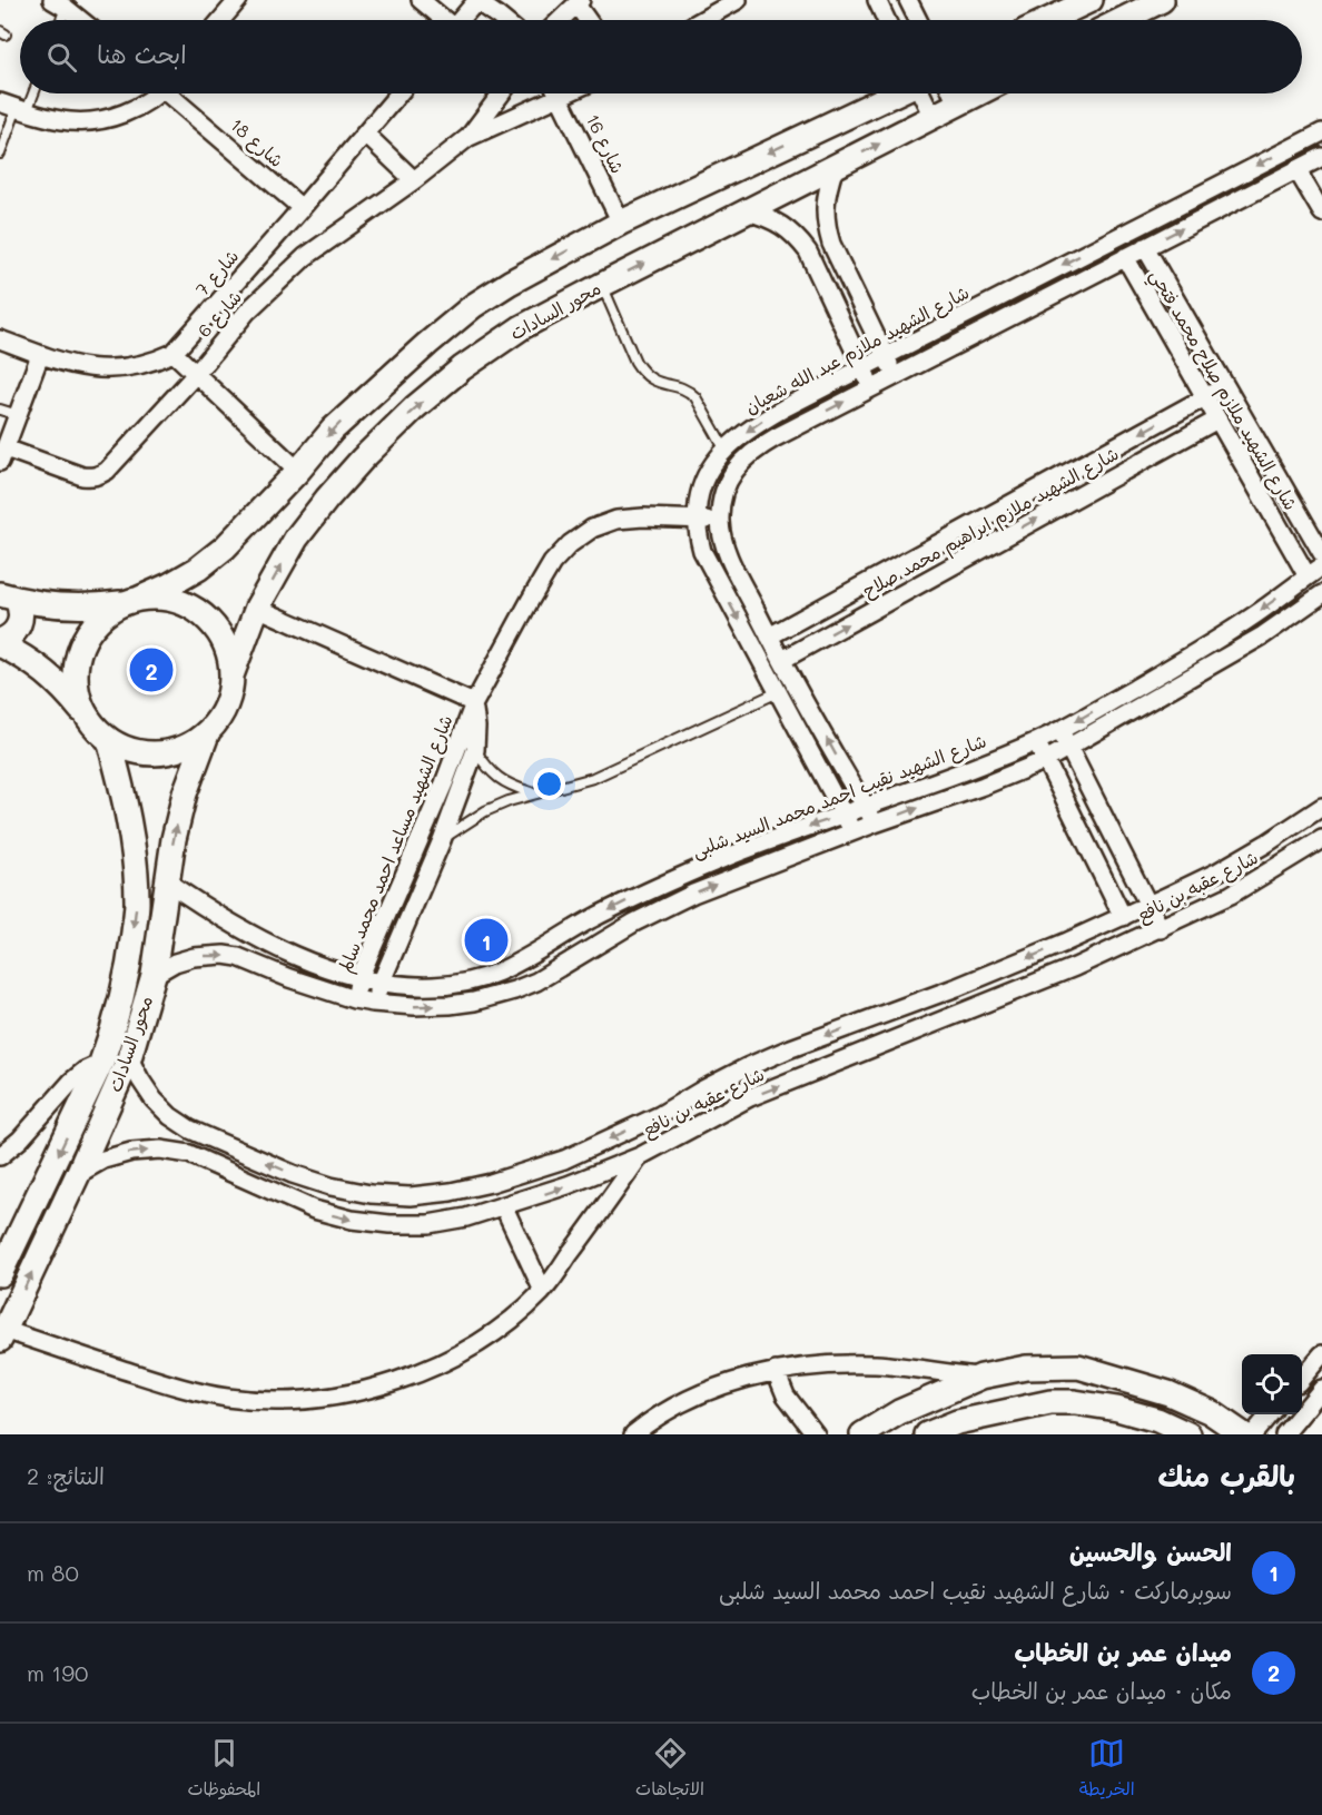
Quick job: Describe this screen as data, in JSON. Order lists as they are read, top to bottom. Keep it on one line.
{"streets":{"street":["شارع 18","شارع 16","شارع 7","محور السادات","شارع 6","شارع الشهيد ملازم عبد الله شعبان","شارع الشهيد ملازم صلاح محمد فتحي","شارع الشهيد ملازم ابراهيم محمد صلاح","شارع الشهيد نقيب احمد محمد السيد شلبى","شارع الشهيد مساعد احمد محمد سالم","شارع عقبه بن نافع"]},"crossings":[["شارع 18","شارع 7"],["محور السادات","شارع الشهيد نقيب احمد محمد السيد شلبى"],["محور السادات","شارع عقبه بن نافع"],["شارع الشهيد ملازم عبد الله شعبان","شارع الشهيد نقيب احمد محمد السيد شلبى"],["شارع الشهيد ملازم صلاح محمد فتحي","شارع الشهيد ملازم ابراهيم محمد صلاح"],["شارع الشهيد ملازم صلاح محمد فتحي","شارع الشهيد نقيب احمد محمد السيد شلبى"],["شارع الشهيد نقيب احمد محمد السيد شلبى","شارع الشهيد مساعد احمد محمد سالم"]],"page":{"search":"ابحث هنا","pins":["2","1"],"heading":["بالقرب منك","النتائج: 2"],"list":[{"mark":"1","name":"الحسن والحسين","note":"سوبرماركت · شارع الشهيد نقيب احمد محمد السيد شلبى","value":"80 m"},{"mark":"2","name":"ميدان عمر بن الخطاب","note":"مكان · ميدان عمر بن الخطاب","value":"190 m"}],"nav":["الخريطة","الاتجاهات","المحفوظات"]}}
